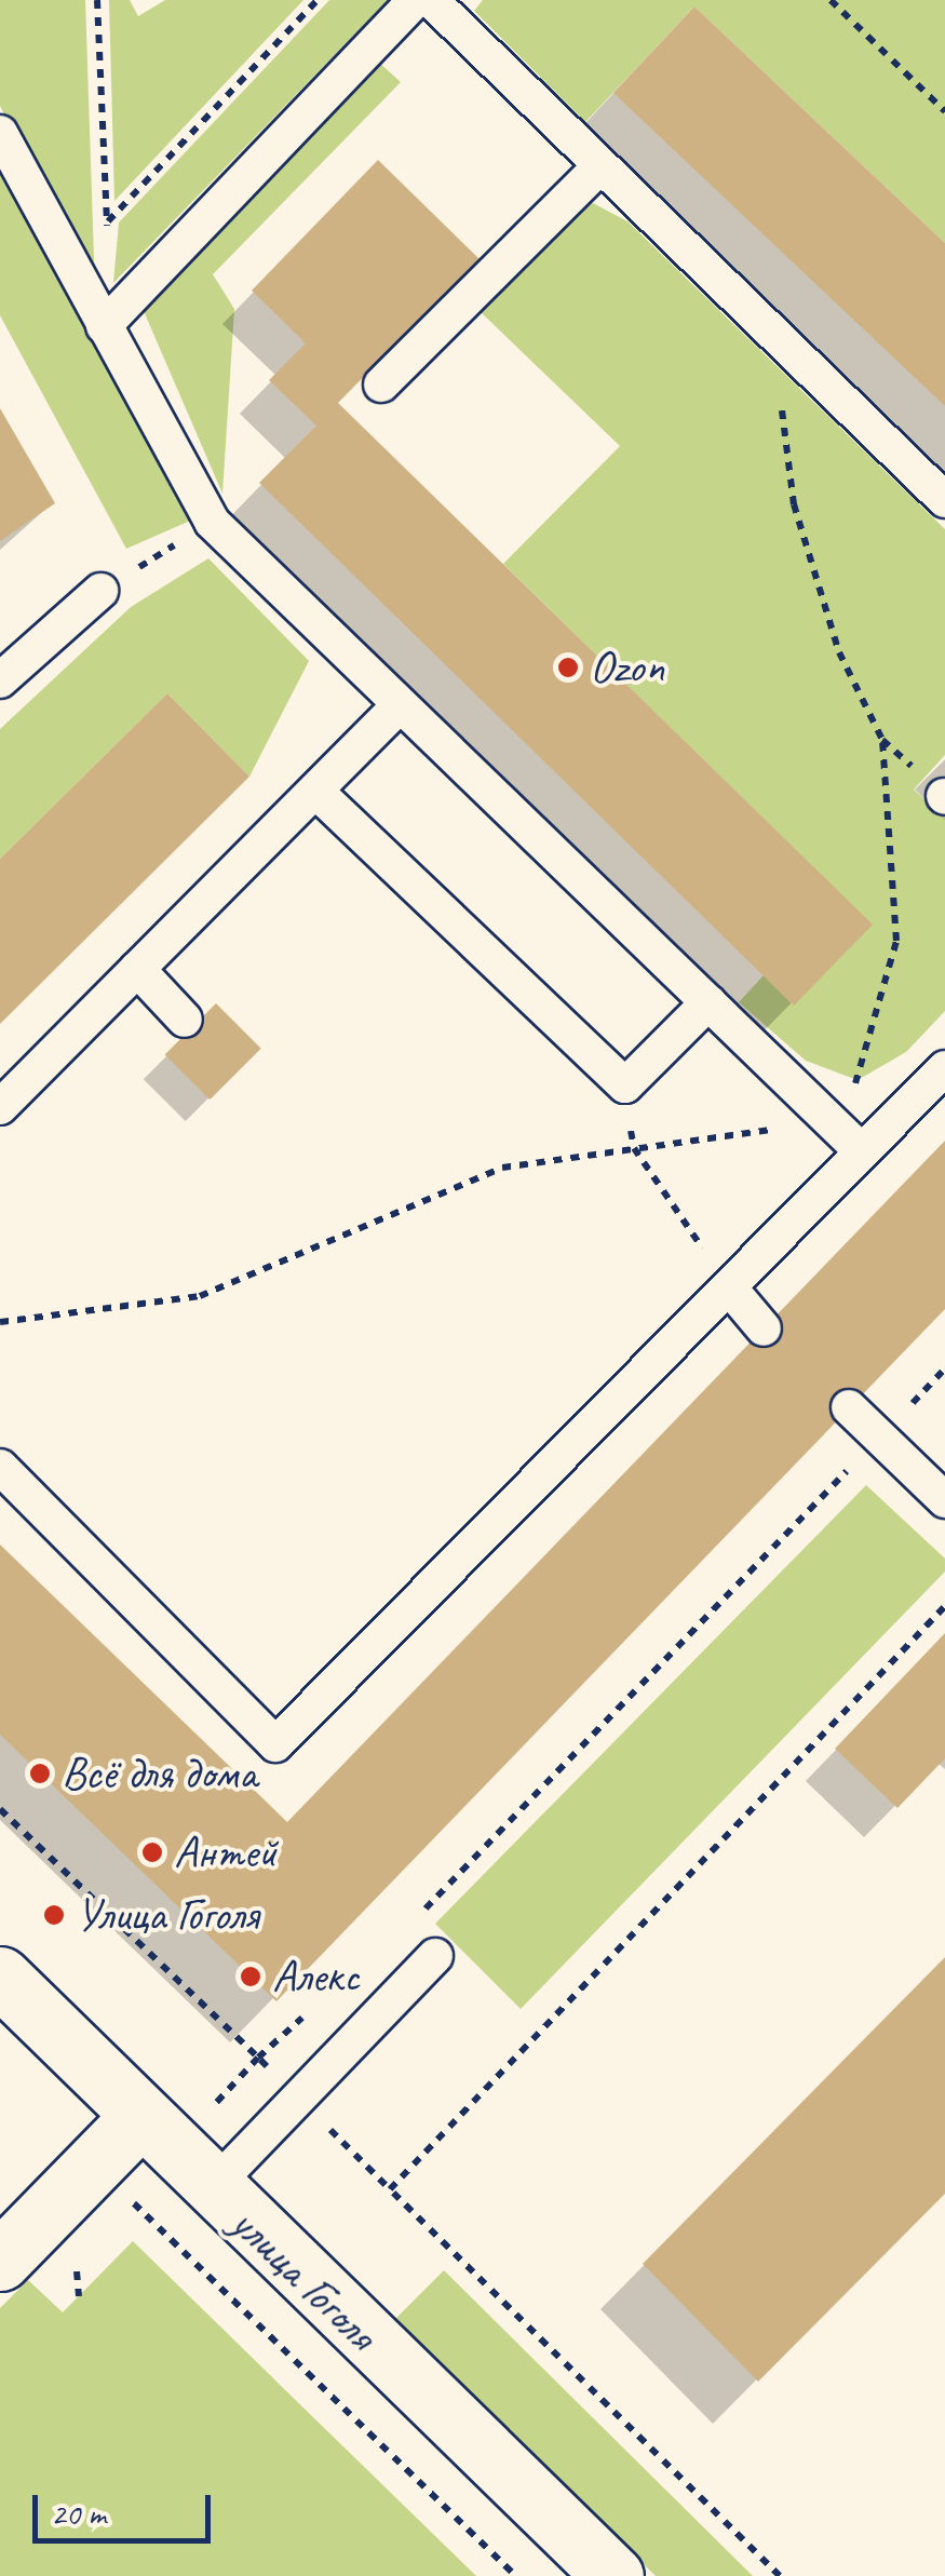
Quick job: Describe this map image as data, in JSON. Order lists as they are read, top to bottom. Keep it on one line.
{"streets":{"street":["улица Гоголя"]},"places":["Ozon","Всё для дома","Антей","Улица Гоголя","Алекс"],"scale_bar":"20 m"}
